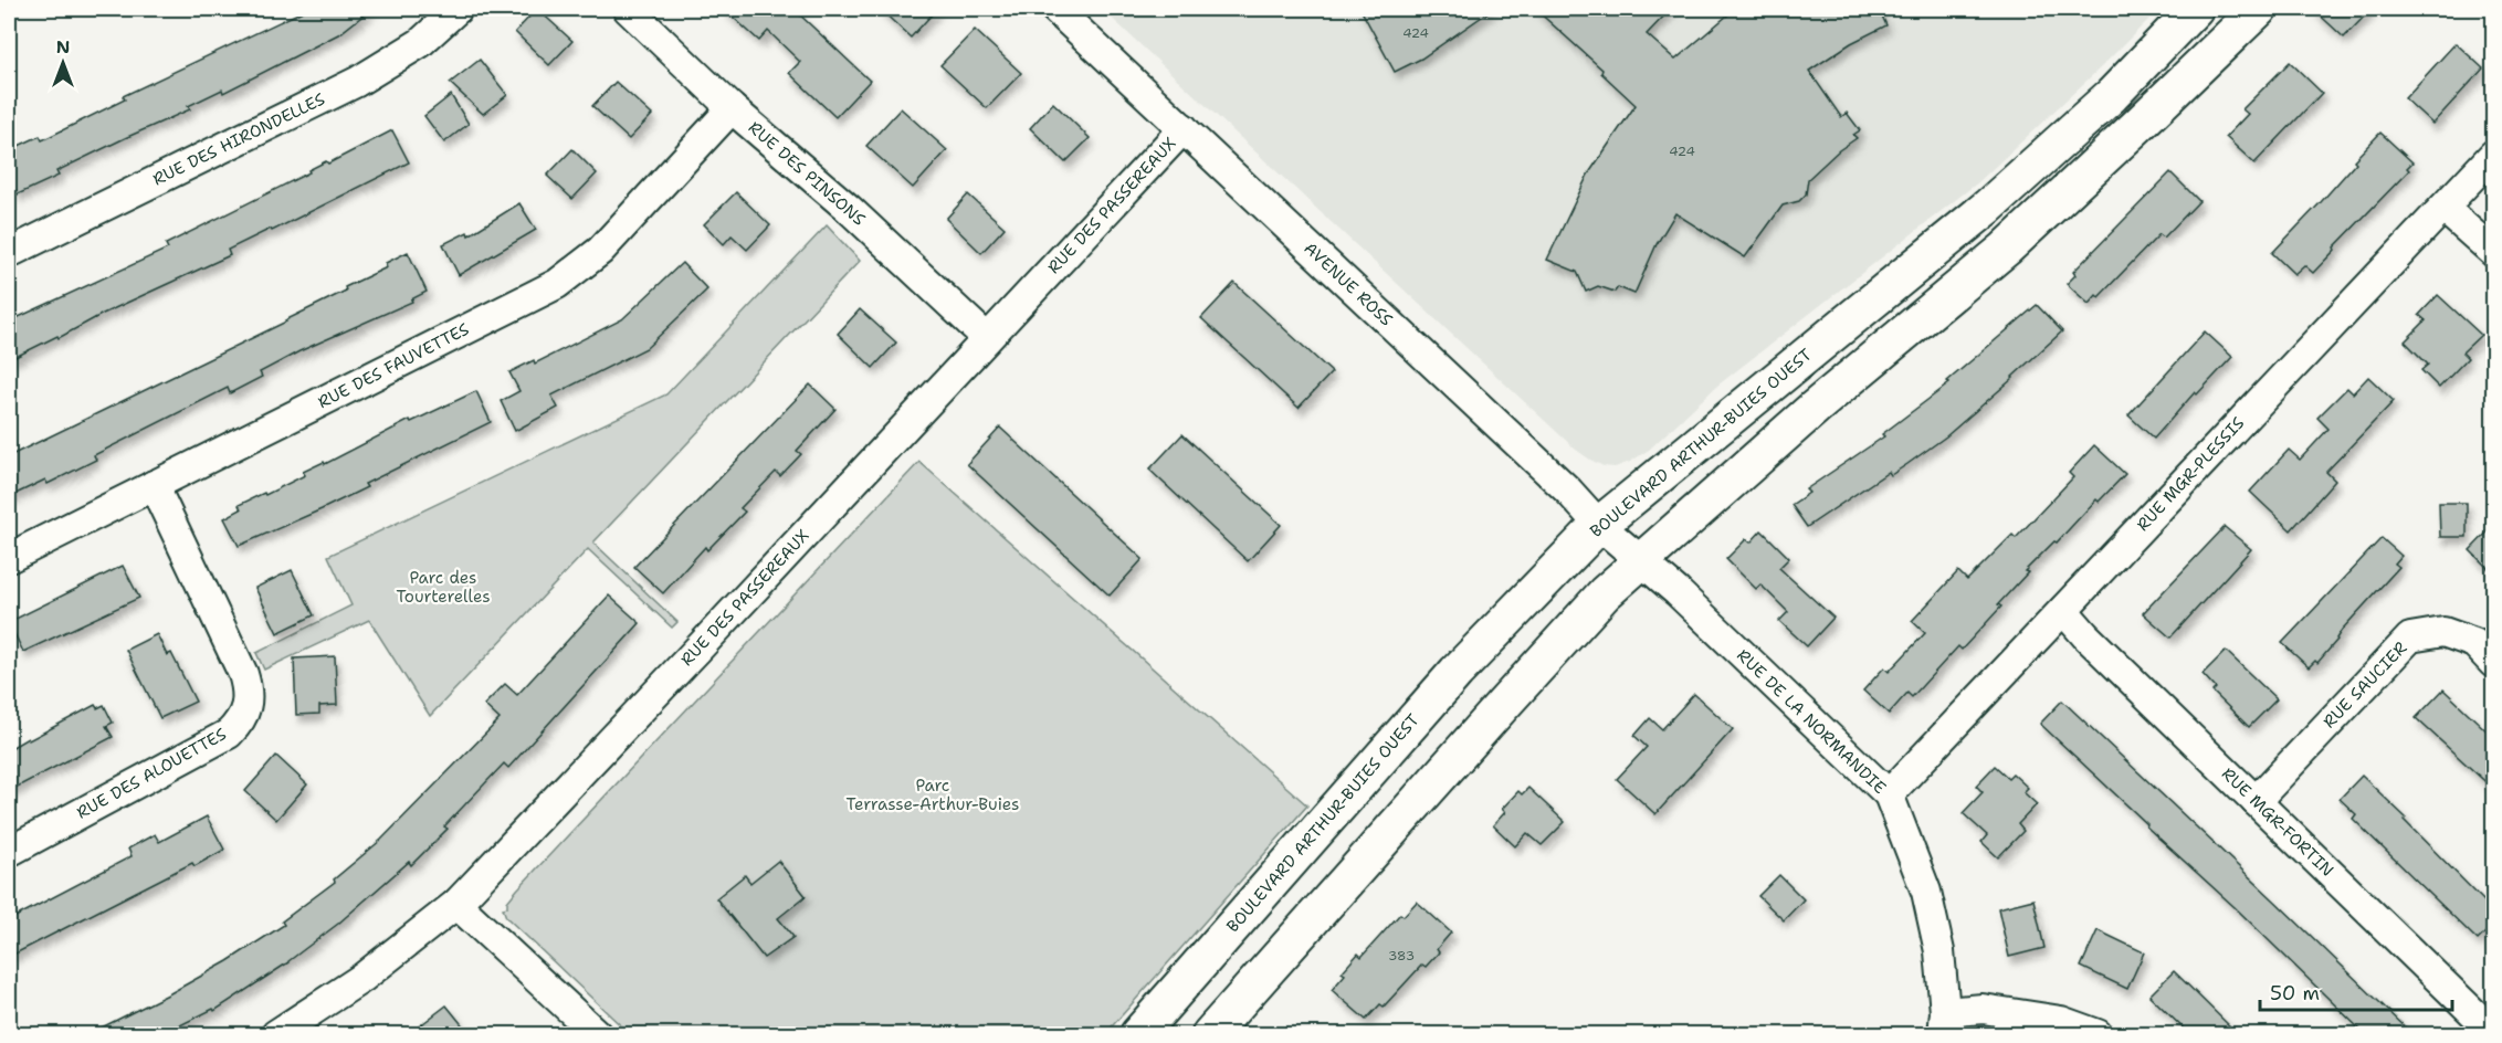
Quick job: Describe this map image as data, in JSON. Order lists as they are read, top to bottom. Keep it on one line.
{"streets":{"street":["RUE DES HIRONDELLES","RUE DES PINSONS","RUE DES PASSEREAUX","AVENUE ROSS","RUE DES FAUVETTES","BOULEVARD ARTHUR-BUIES OUEST","RUE MGR-PLESSIS","RUE SAUCIER","RUE DE LA NORMANDIE","RUE DES ALOUETTES","RUE MGR-FORTIN"]},"crossings":[["RUE DES PINSONS","RUE DES PASSEREAUX"],["RUE DES PINSONS","RUE DES FAUVETTES"],["RUE DES PASSEREAUX","AVENUE ROSS"],["AVENUE ROSS","BOULEVARD ARTHUR-BUIES OUEST"],["AVENUE ROSS","RUE DE LA NORMANDIE"],["RUE DES FAUVETTES","RUE DES ALOUETTES"],["RUE MGR-PLESSIS","RUE DE LA NORMANDIE"],["RUE MGR-PLESSIS","RUE MGR-FORTIN"],["RUE SAUCIER","RUE MGR-FORTIN"]],"parks":["Parc des Tourterelles","Parc Terrasse-Arthur-Buies"],"house_numbers":["424","424","383"],"scale_bar":"50 m","north":"top"}
